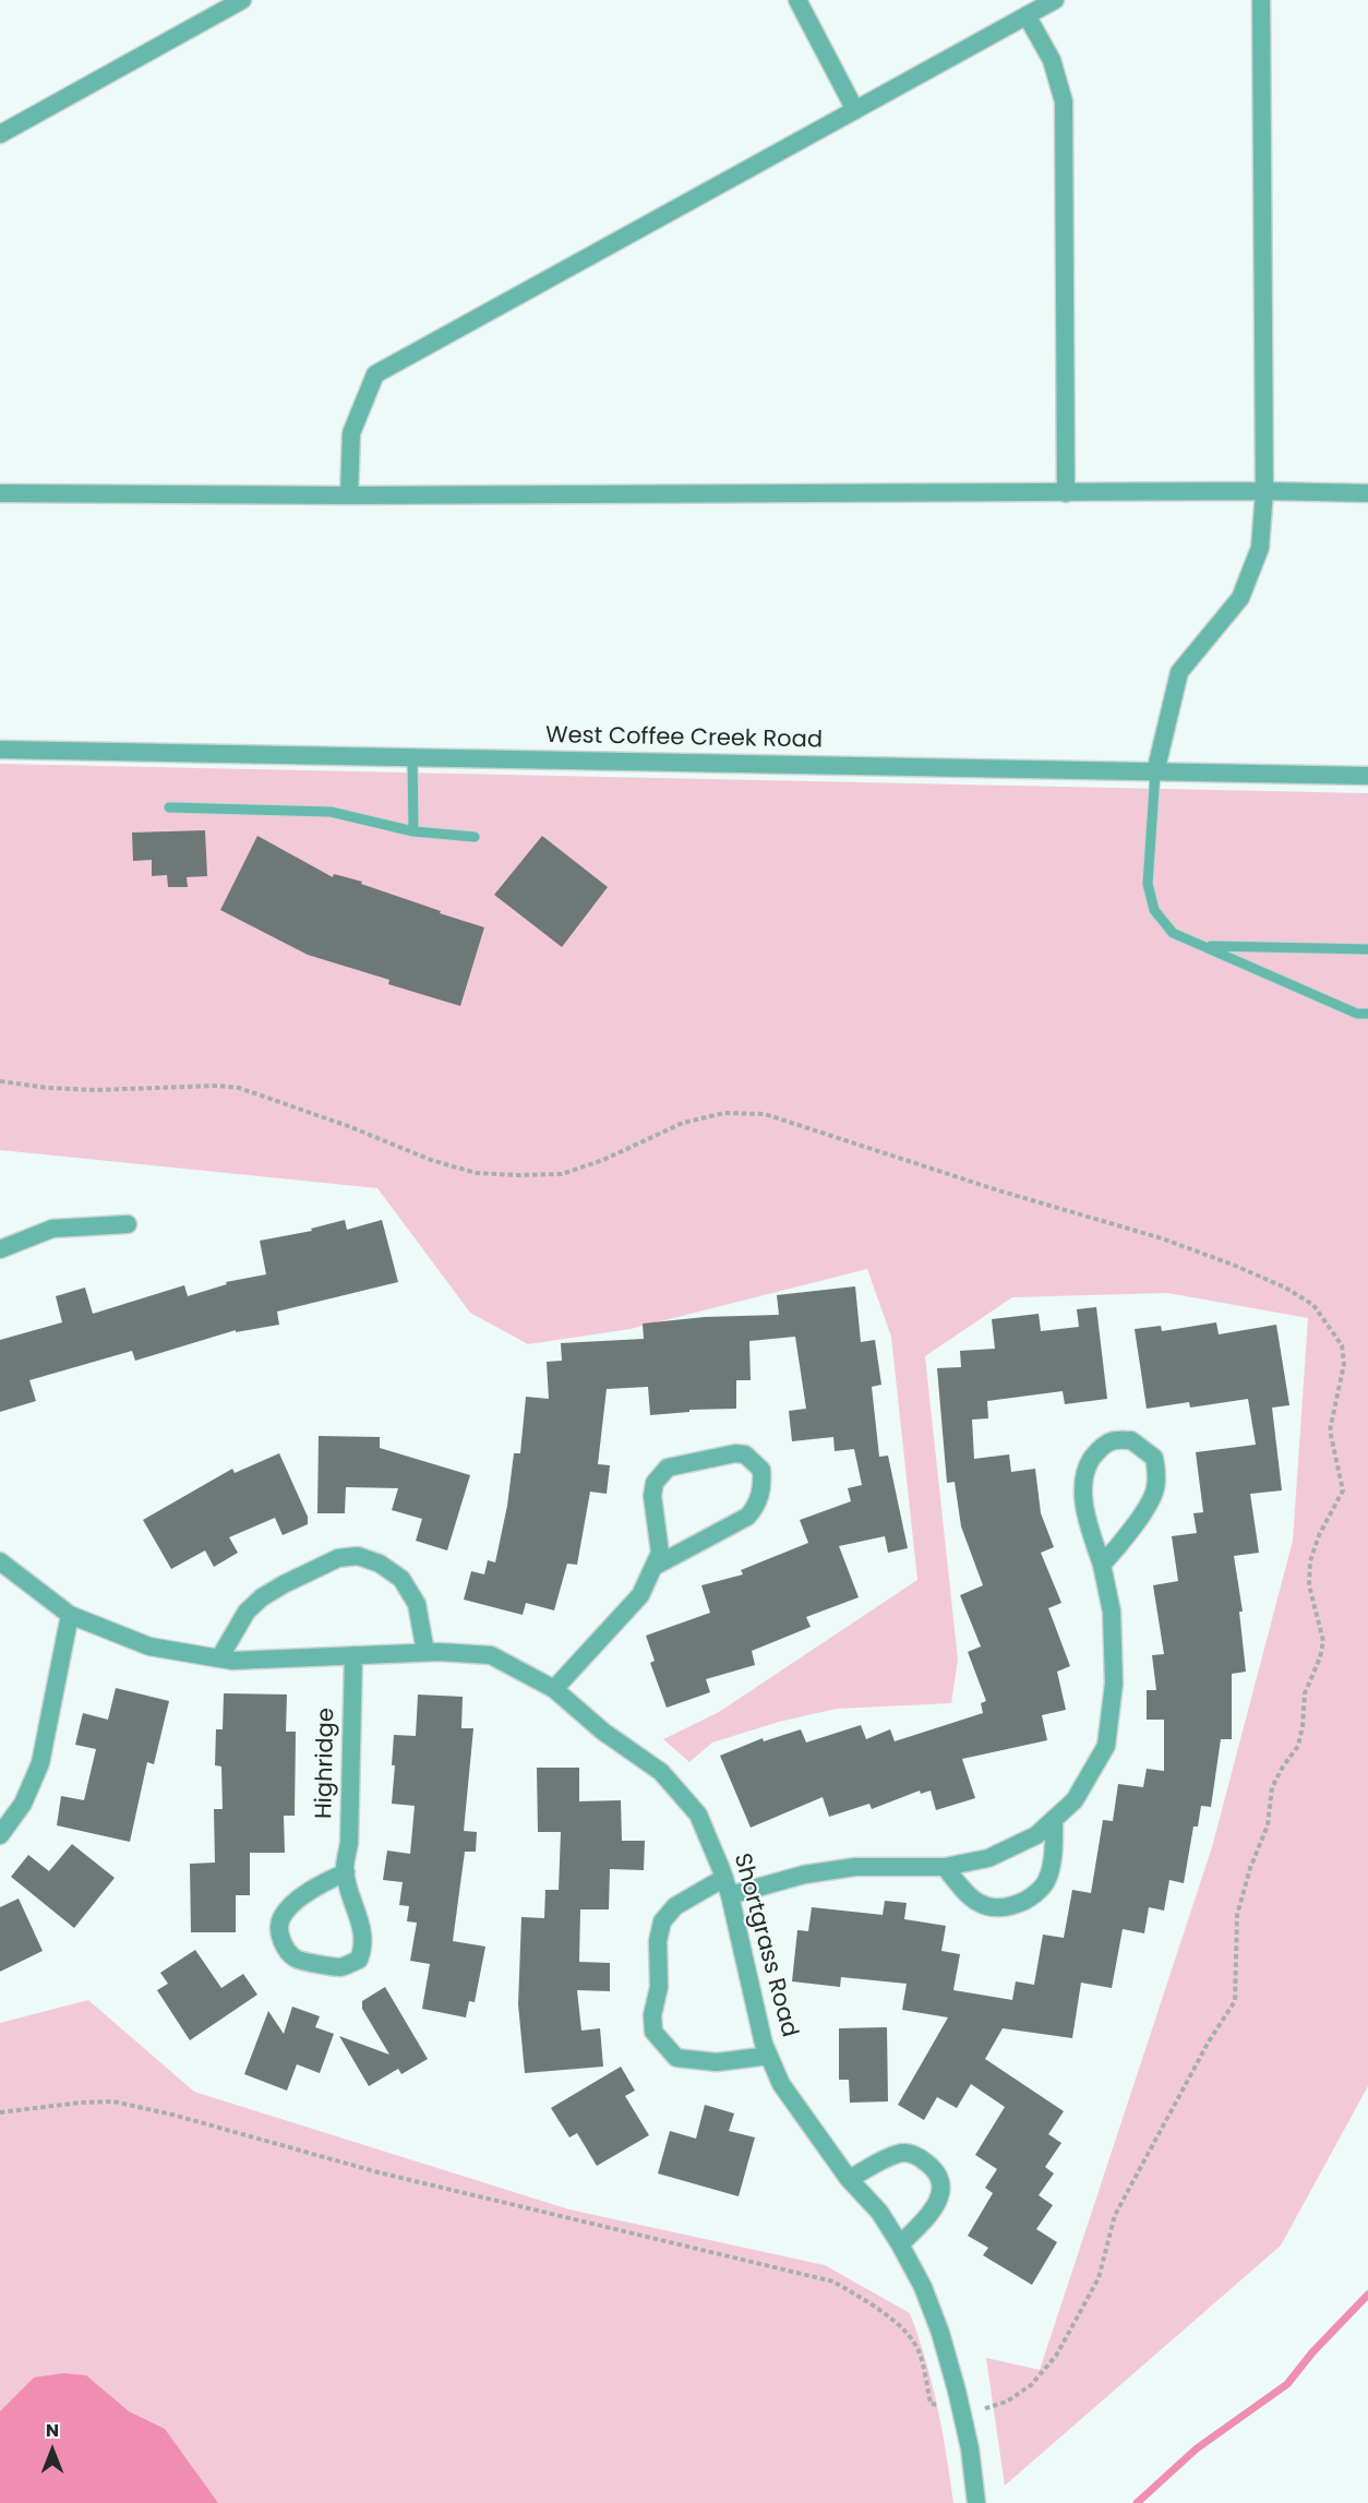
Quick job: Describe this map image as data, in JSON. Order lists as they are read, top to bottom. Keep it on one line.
{"streets":{"street":["West Coffee Creek Road","Highridge","Shortgrass Road"]},"crossings":[["Highridge","Shortgrass Road"]],"north":"top"}
